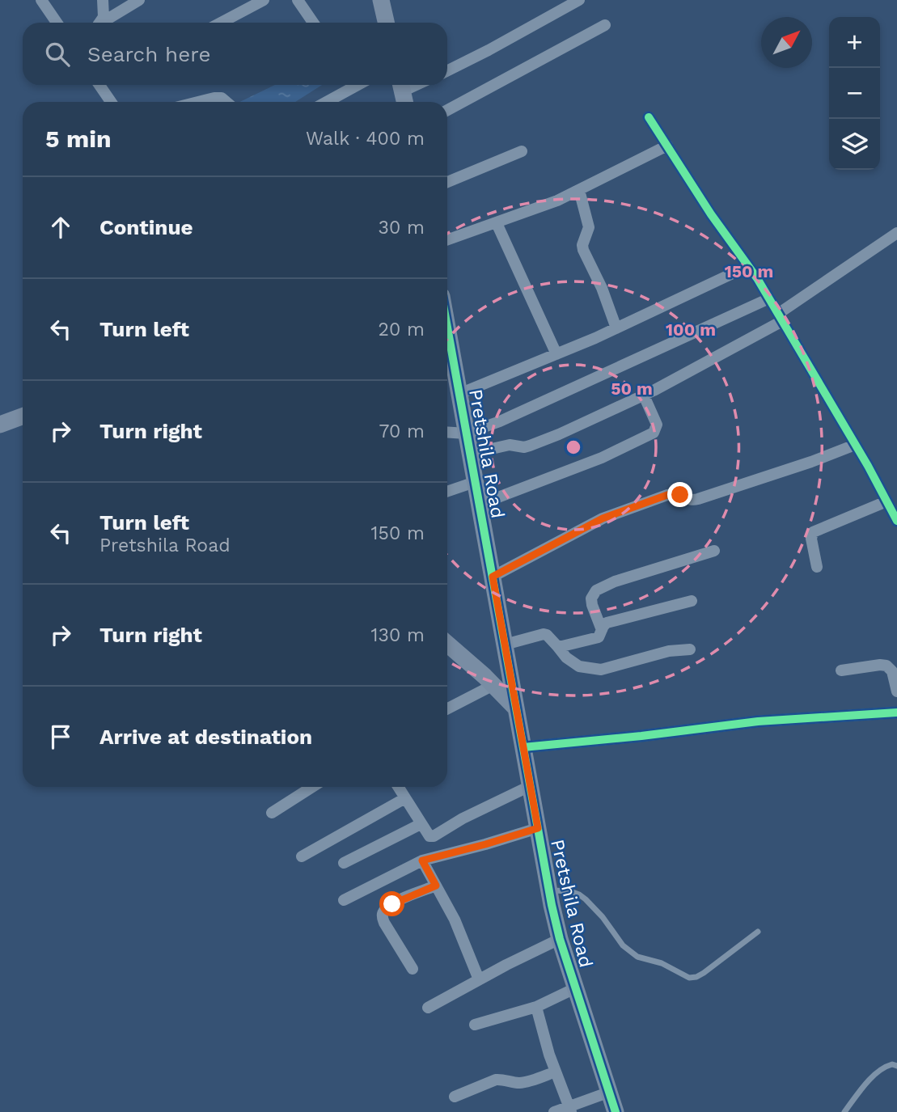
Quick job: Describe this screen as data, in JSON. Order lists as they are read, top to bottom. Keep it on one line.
{"streets":{"street":["Pretshila Road"]},"north":"top right","page":{"map_buttons":["+","−"],"search":"Search here","heading":["5 min","Walk · 400 m"],"list":[["Continue","30 m"],["Turn left","20 m"],["Turn right","70 m"],["Turn left","Pretshila Road","150 m"],["Turn right","130 m"],"Arrive at destination"]},"rings":["150 m","100 m","50 m"]}
